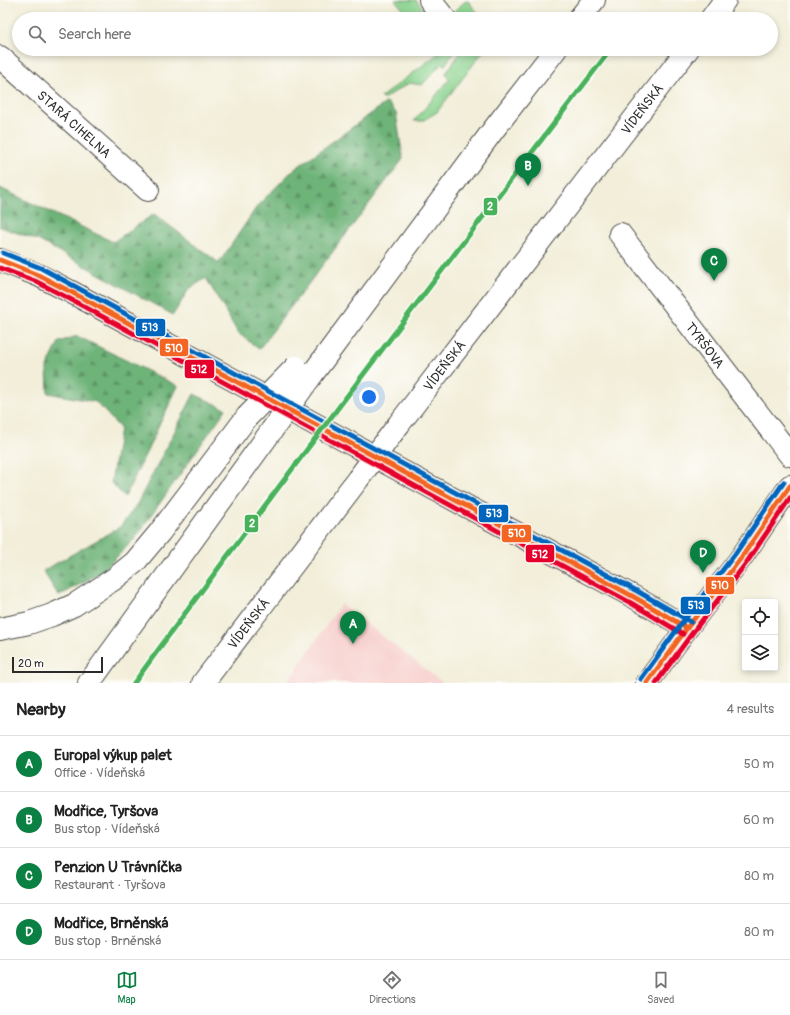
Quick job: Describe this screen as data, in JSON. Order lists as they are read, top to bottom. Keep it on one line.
{"streets":{"main road":["VÍDEŇSKÁ","STARÁ CIHELNA","TYRŠOVA"]},"lines":["transit line 2","transit line 513","transit line 510","transit line 512"],"scale_bar":"20 m","page":{"search":"Search here","pins":["B","C","D","A"],"scale":"20 m","heading":["Nearby","4 results"],"list":[{"mark":"A","name":"Europal výkup palet","note":"Office · Vídeňská","value":"50 m"},{"mark":"B","name":"Modřice, Tyršova","note":"Bus stop · Vídeňská","value":"60 m"},{"mark":"C","name":"Penzion U Trávníčka","note":"Restaurant · Tyršova","value":"80 m"},{"mark":"D","name":"Modřice, Brněnská","note":"Bus stop · Brněnská","value":"80 m"}],"nav":["Map","Directions","Saved"]}}
